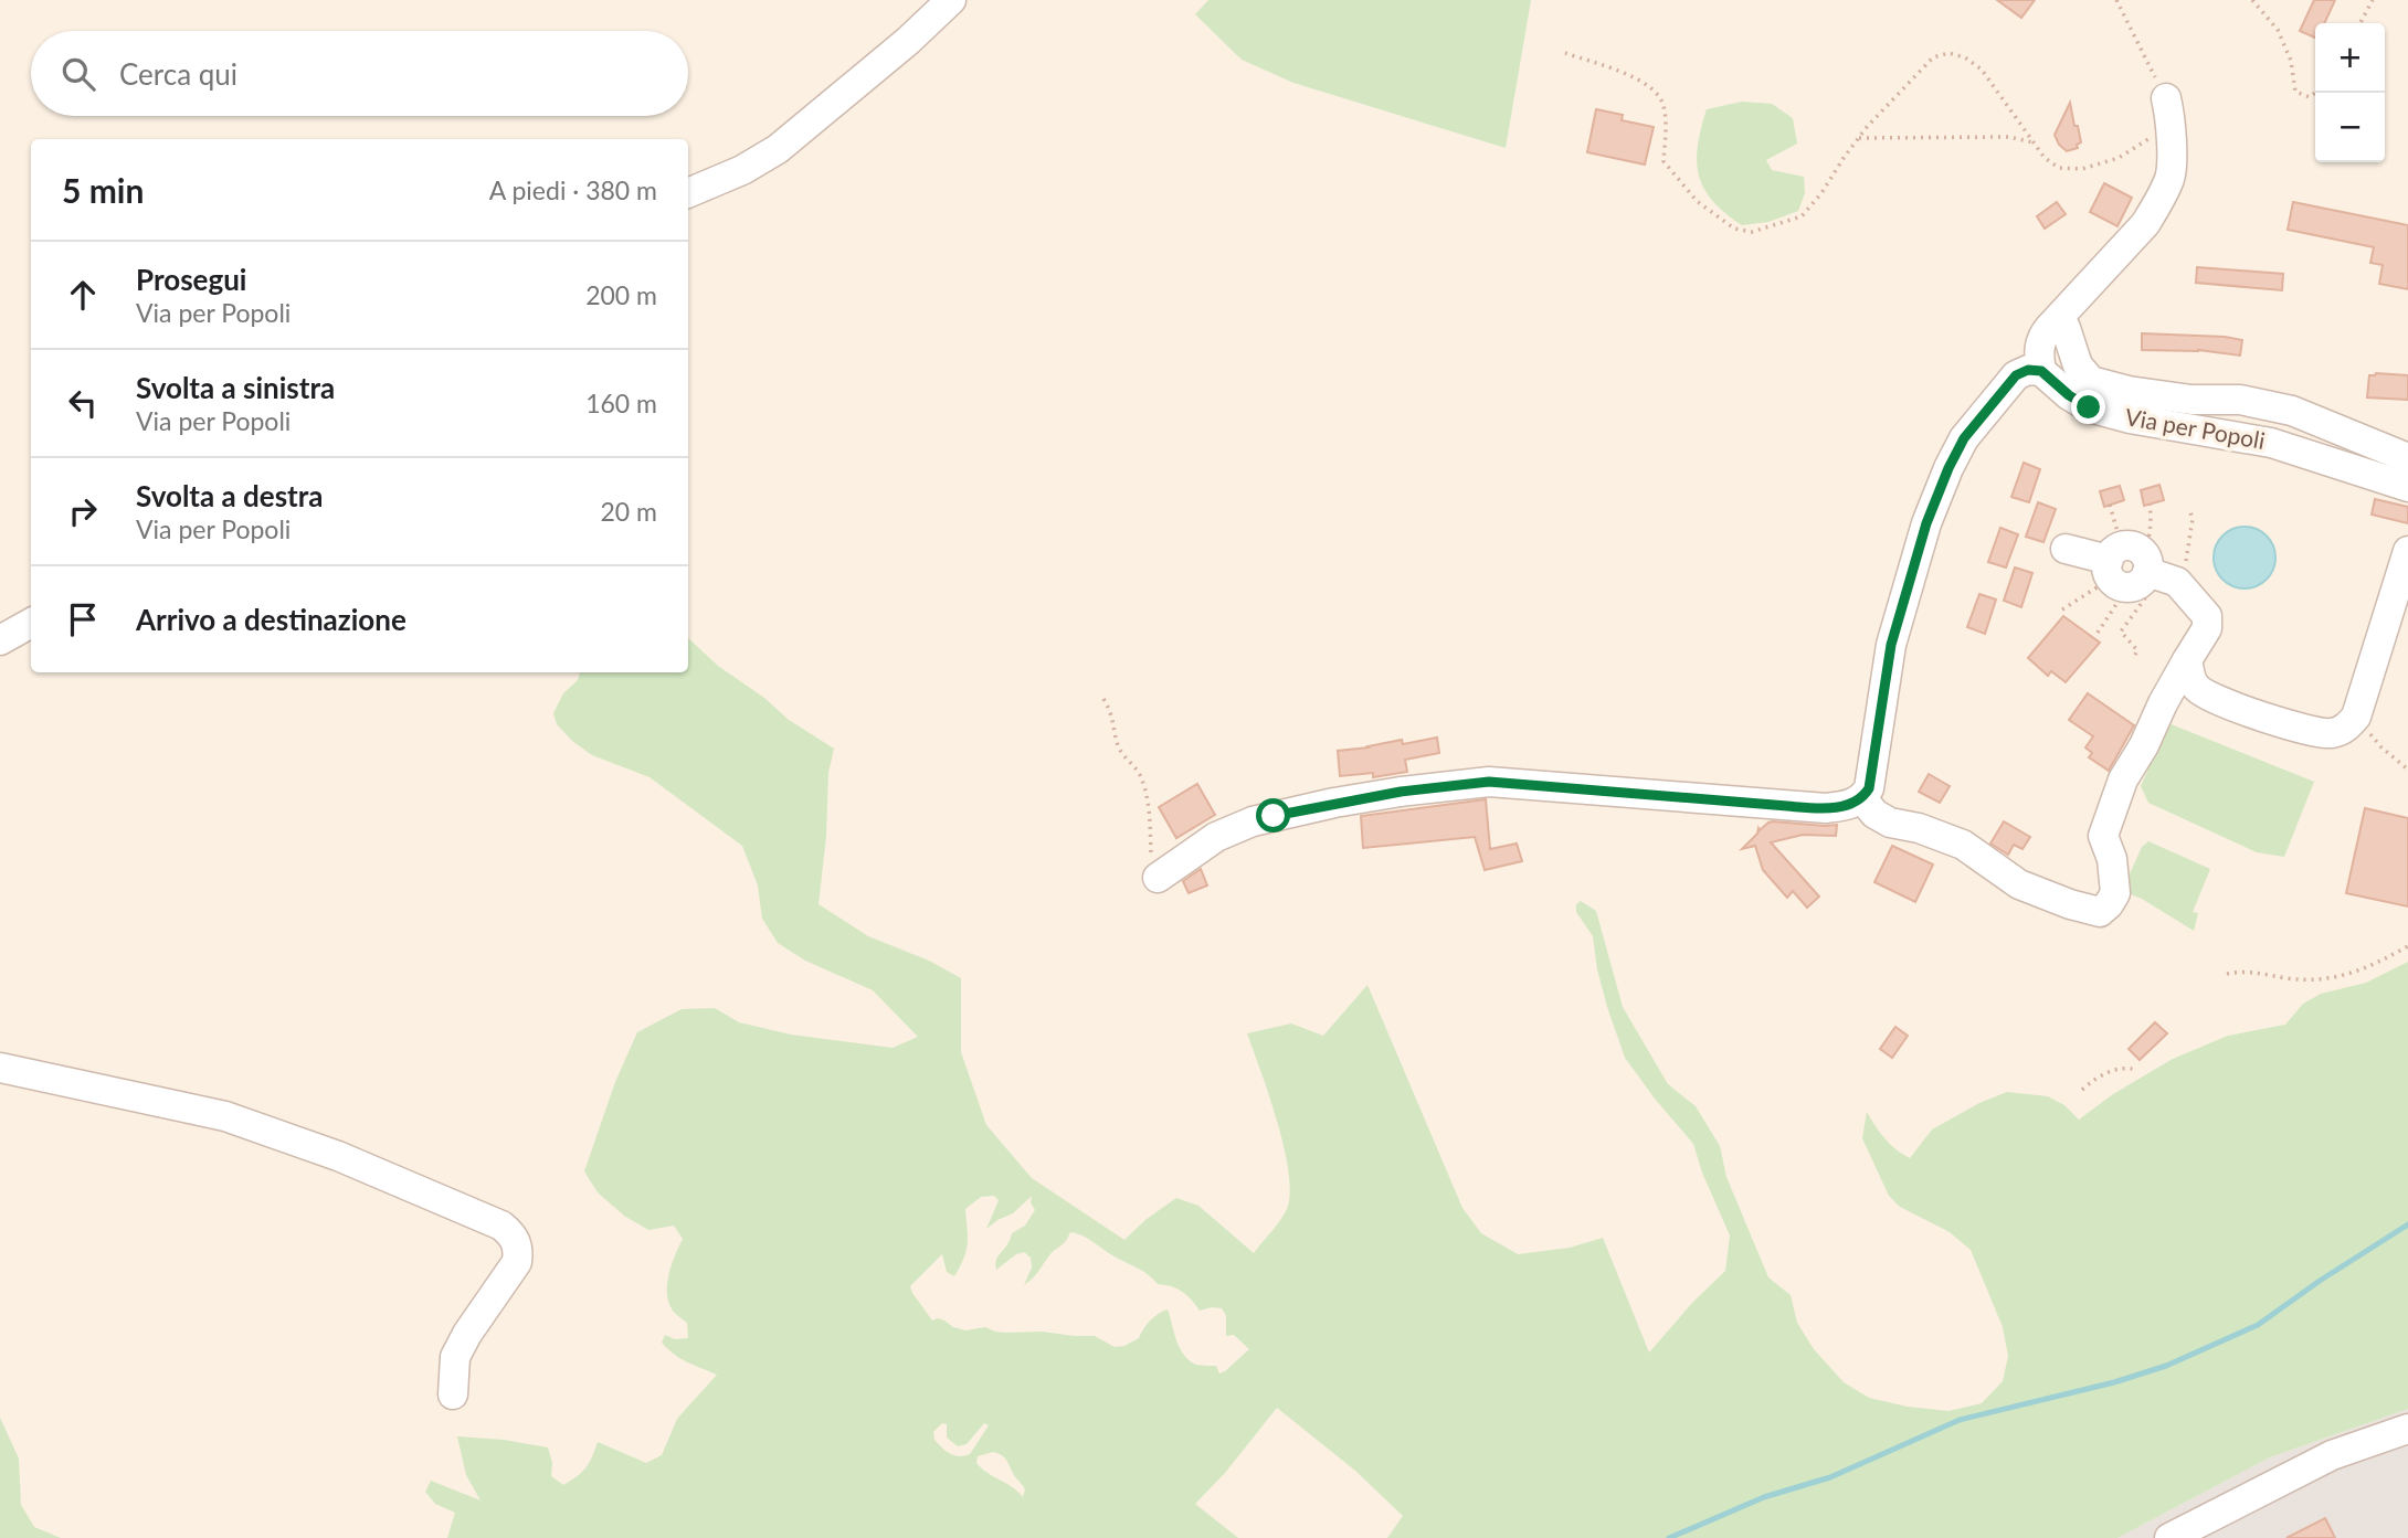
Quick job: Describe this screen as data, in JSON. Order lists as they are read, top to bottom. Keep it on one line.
{"streets":{"street":["Via per Popoli"]},"page":{"map_buttons":["+","−"],"search":"Cerca qui","heading":["5 min","A piedi · 380 m"],"list":[["Prosegui","Via per Popoli","200 m"],["Svolta a sinistra","Via per Popoli","160 m"],["Svolta a destra","Via per Popoli","20 m"],"Arrivo a destinazione"]}}
